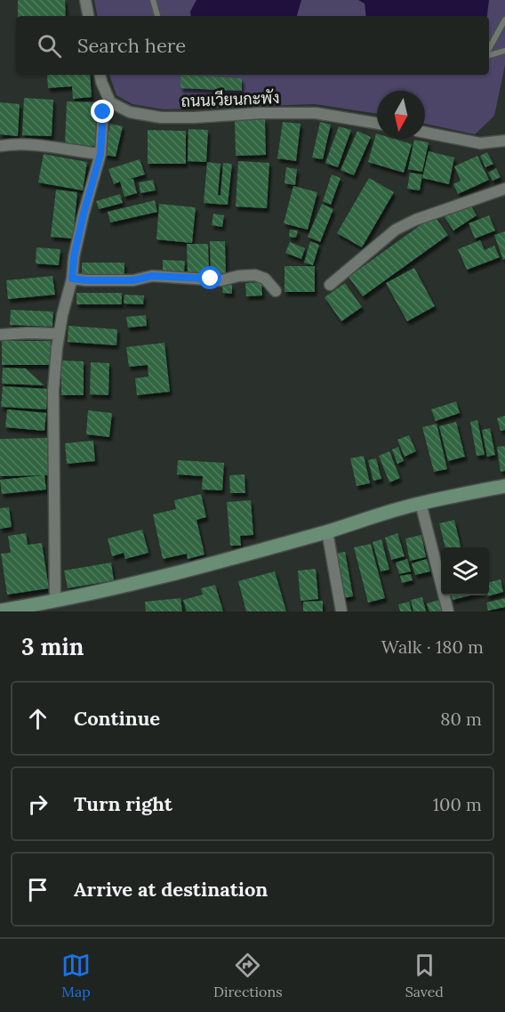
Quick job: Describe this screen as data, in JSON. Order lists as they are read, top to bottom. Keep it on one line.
{"streets":{"street":["ถนนเวียนกะพัง"]},"north":"bottom","page":{"search":"Search here","heading":["3 min","Walk · 180 m"],"list":[["Continue","80 m"],["Turn right","100 m"],"Arrive at destination"],"nav":["Map","Directions","Saved"]}}
